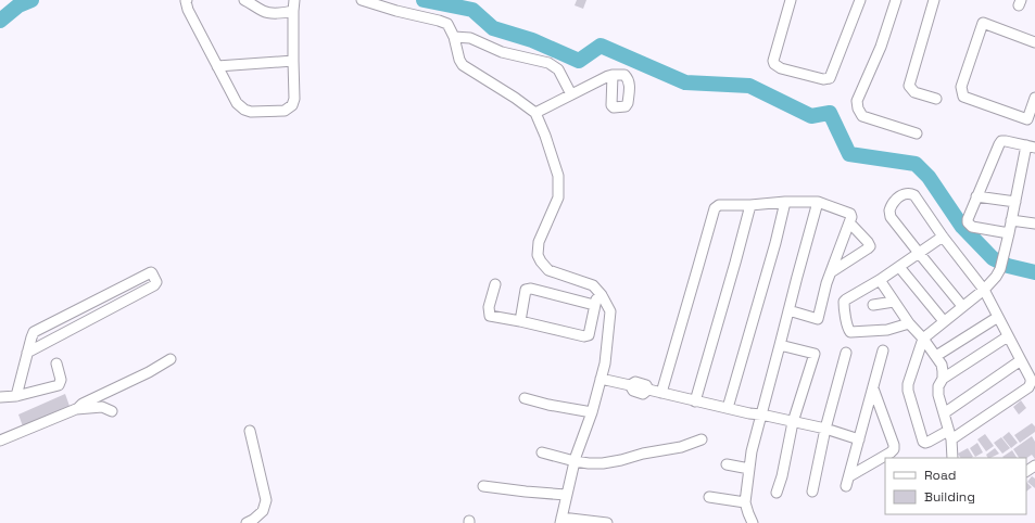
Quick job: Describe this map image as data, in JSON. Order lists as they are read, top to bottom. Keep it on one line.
{"legend":["Road","Building"]}
